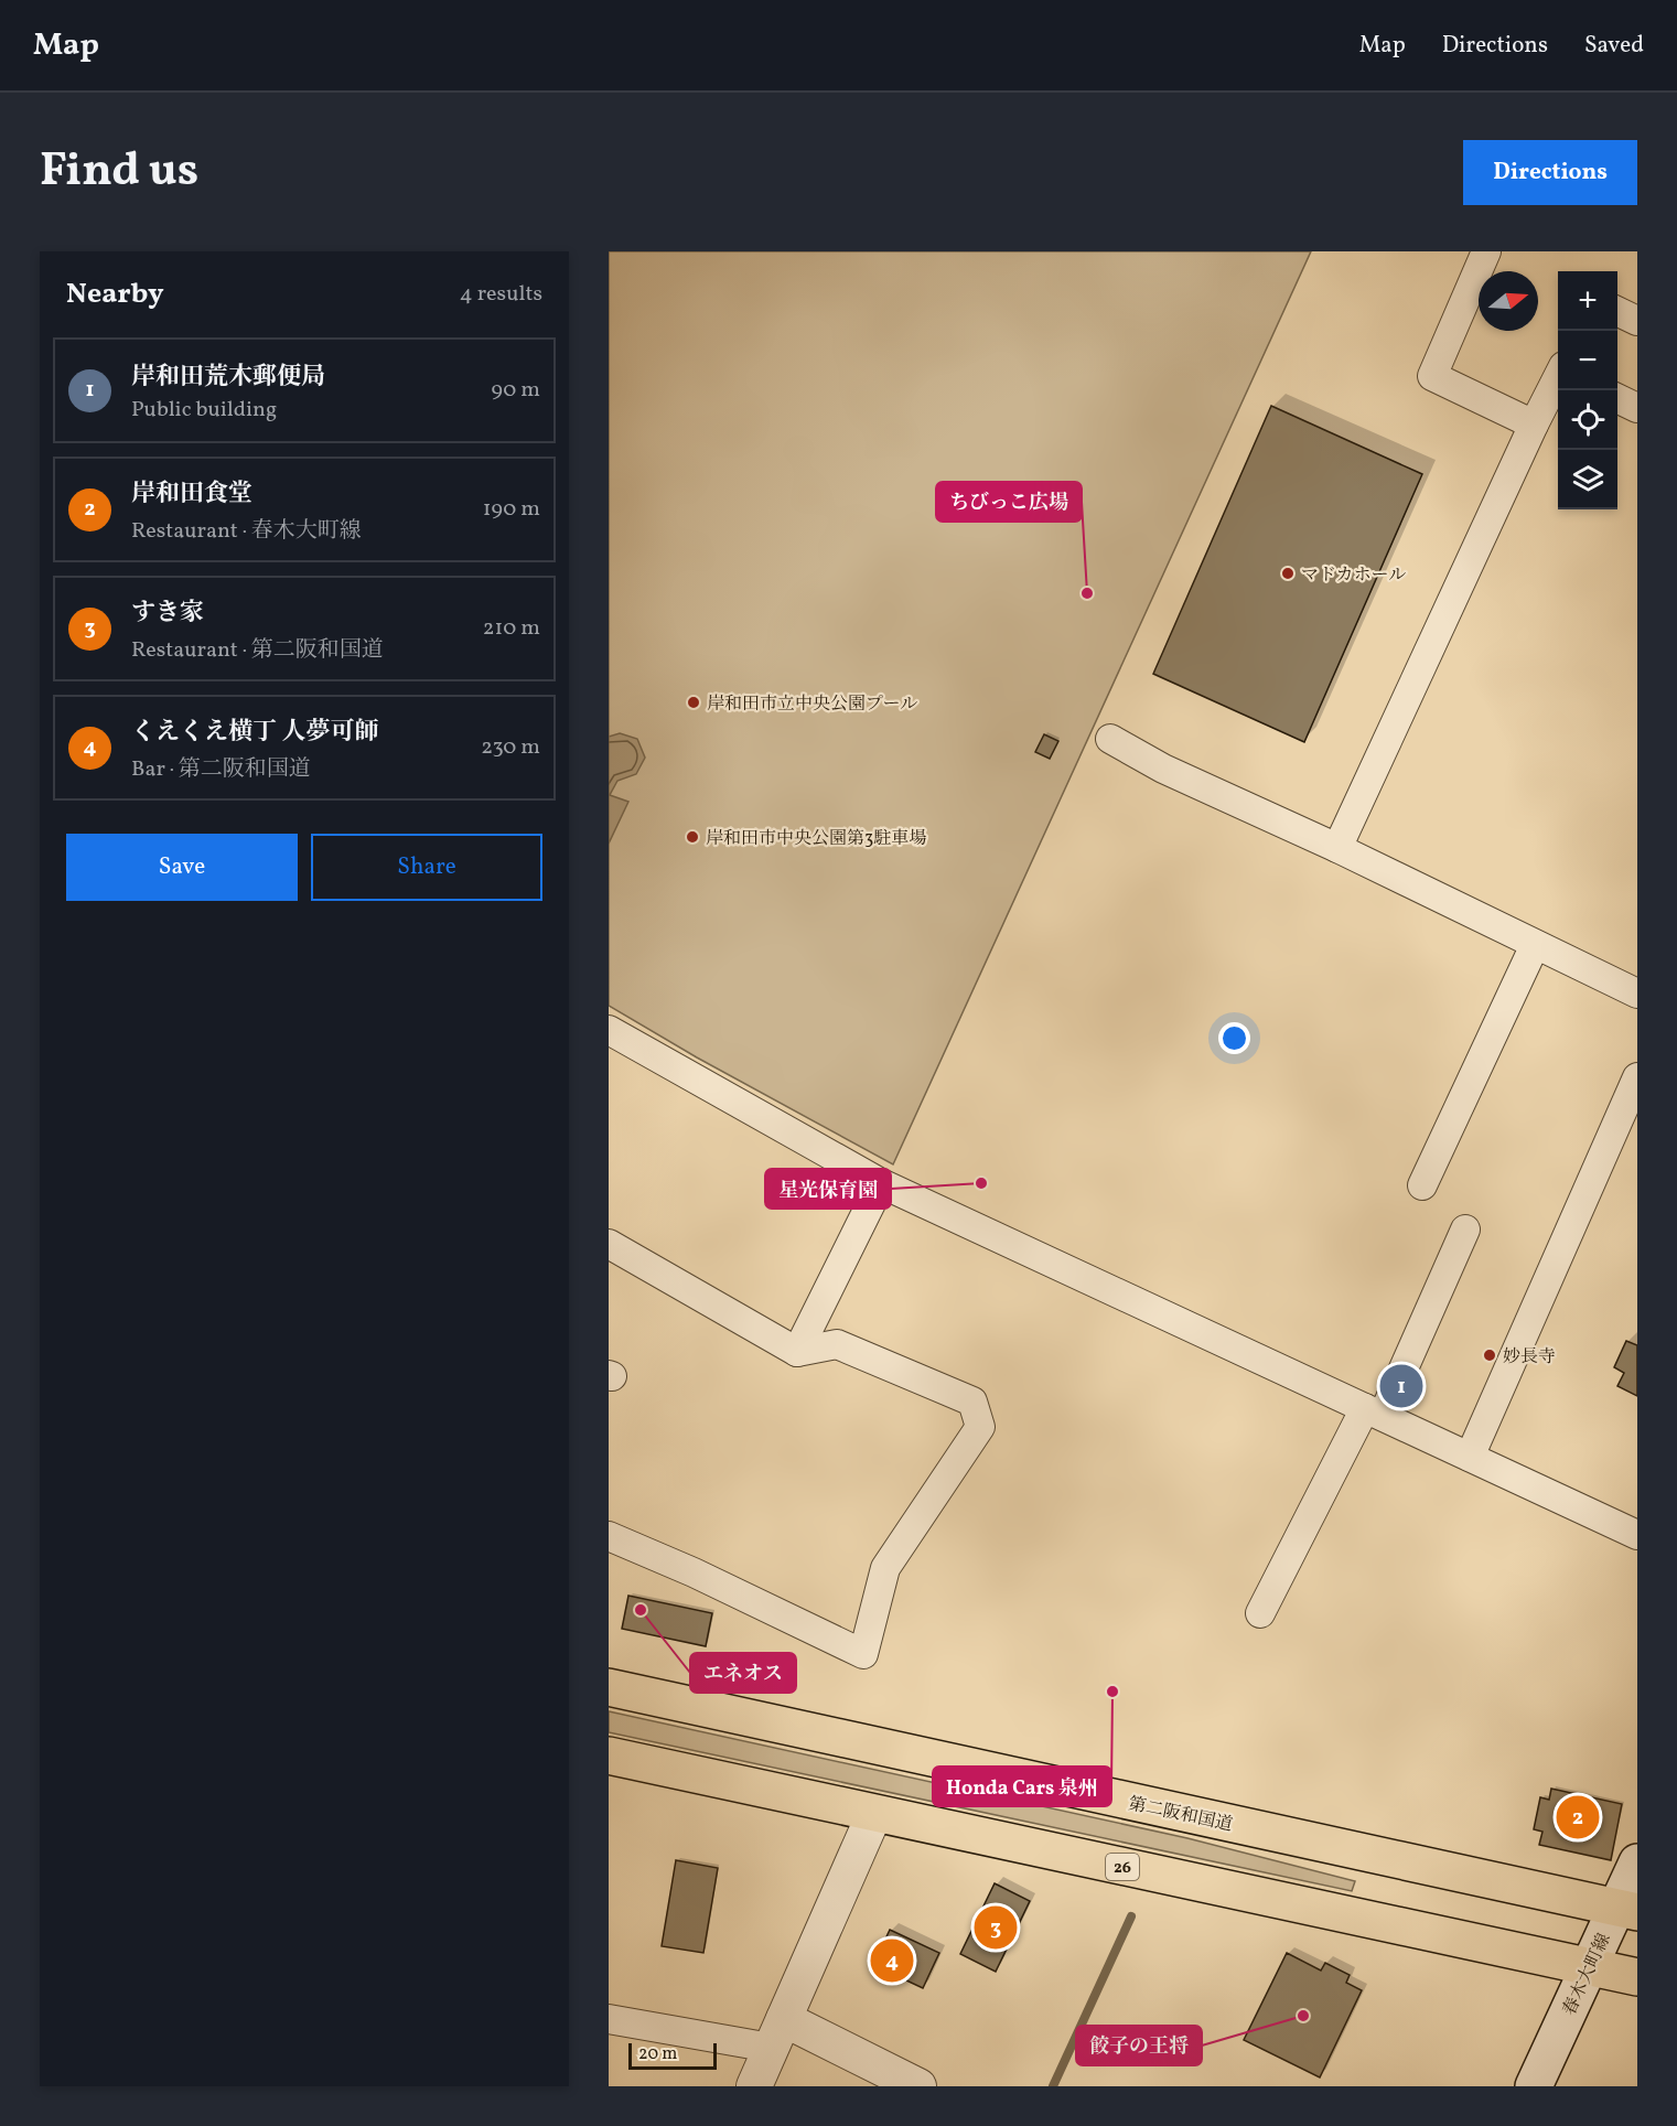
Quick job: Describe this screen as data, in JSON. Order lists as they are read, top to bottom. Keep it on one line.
{"streets":{"highway":["第二阪和国道","26"],"main road":["春木大町線"]},"crossings":[["第二阪和国道","春木大町線"],["26","春木大町線"]],"places":["マドカホール","ちびっこ広場","岸和田市立中央公園プール","岸和田市中央公園第3駐車場","星光保育園","妙長寺","エネオス","Honda Cars 泉州","餃子の王将"],"scale_bar":"20 m","north":"right","page":{"header":"Map","nav":["Map","Directions","Saved"],"title":"Find us","buttons":["Directions",["Save","Share"]],"heading":["Nearby","4 results"],"map_buttons":["+","−"],"list":[{"mark":"1","name":"岸和田荒木郵便局","note":"Public building","value":"90 m"},{"mark":"2","name":"岸和田食堂","note":"Restaurant · 春木大町線","value":"190 m"},{"mark":"3","name":"すき家","note":"Restaurant · 第二阪和国道","value":"210 m"},{"mark":"4","name":"くえくえ横丁 人夢可師","note":"Bar · 第二阪和国道","value":"230 m"}],"pins":["1","2","3","4"],"scale":"20 m"}}
